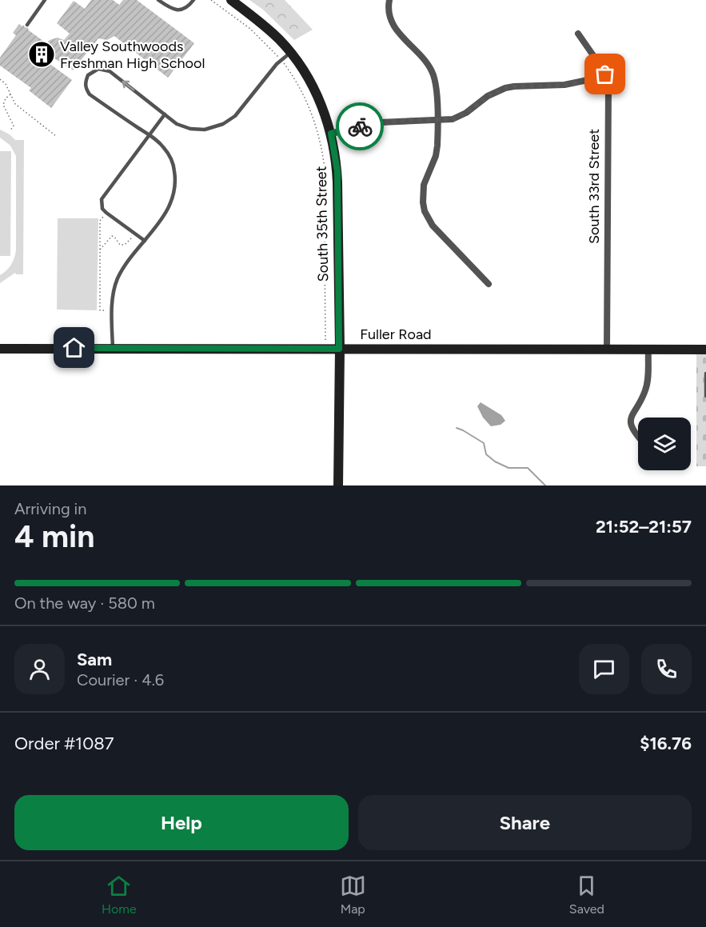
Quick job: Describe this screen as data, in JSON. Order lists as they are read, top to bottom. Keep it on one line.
{"streets":{"street":["South 33rd Street","South 35th Street","Fuller Road"]},"crossings":[["South 33rd Street","Fuller Road"],["South 35th Street","Fuller Road"]],"places":{"building":["Valley Southwoods Freshman High School"]},"page":{"heading":["4 min","Arriving in","21:52–21:57"],"panel":["Sam","Courier · 4.6","Order #1087","$16.76"],"bar":"On the way · 580 m","buttons":["Help","Share"],"tabs":["Home","Map","Saved"]}}
